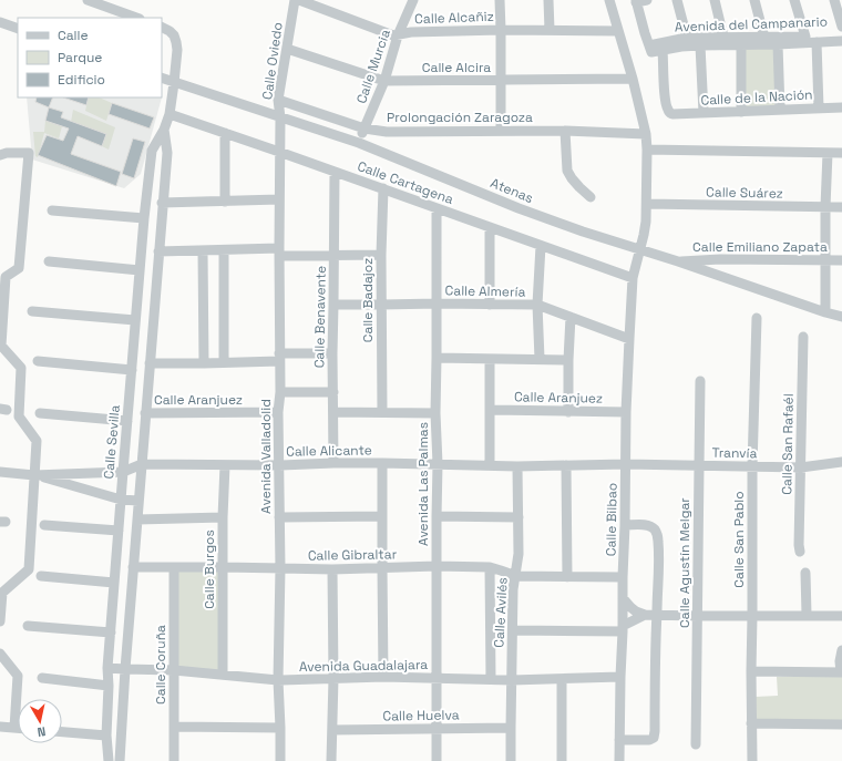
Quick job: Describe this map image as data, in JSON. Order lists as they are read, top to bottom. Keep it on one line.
{"streets":{"street":["Calle Alcañiz","Avenida del Campanario","Calle Oviedo","Calle Murcia","Calle Alcira","Calle de la Nación","Prolongación Zaragoza","Calle Cartagena","Atenas","Calle Suárez","Calle Emiliano Zapata","Calle Almería","Calle Badajoz","Calle Benavente","Calle Aranjuez","Calle Sevilla","Calle San Rafaél","Calle Alicante","Tranvía","Avenida Valladolid","Avenida Las Palmas","Calle Bilbao","Calle San Pablo","Calle Gibraltar","Calle Agustín Melgar","Calle Burgos","Calle Avilés","Calle Coruña","Avenida Guadalajara","Calle Huelva"]},"crossings":[["Calle Alcañiz","Calle Murcia"],["Calle Alcañiz","Calle Bilbao"],["Avenida del Campanario","Calle de la Nación"],["Calle Oviedo","Calle Alcira"],["Calle Oviedo","Prolongación Zaragoza"],["Calle Oviedo","Calle Cartagena"],["Calle Oviedo","Atenas"],["Calle Oviedo","Avenida Valladolid"],["Calle Murcia","Calle Alcira"],["Calle Murcia","Prolongación Zaragoza"],["Calle Murcia","Atenas"],["Calle Alcira","Calle Bilbao"],["Prolongación Zaragoza","Calle Bilbao"],["Calle Cartagena","Calle Badajoz"],["Calle Cartagena","Calle Benavente"],["Calle Cartagena","Calle Sevilla"],["Calle Cartagena","Avenida Valladolid"],["Calle Cartagena","Avenida Las Palmas"],["Calle Cartagena","Calle Bilbao"],["Atenas","Calle Emiliano Zapata"],["Atenas","Calle Sevilla"],["Atenas","Calle Bilbao"],["Calle Suárez","Calle Bilbao"],["Calle Almería","Calle Badajoz"],["Calle Almería","Calle Benavente"],["Calle Almería","Avenida Las Palmas"],["Calle Almería","Calle Bilbao"],["Calle Benavente","Calle Alicante"],["Calle Aranjuez","Calle Sevilla"],["Calle Aranjuez","Avenida Valladolid"],["Calle Aranjuez","Calle Bilbao"],["Calle Sevilla","Calle Alicante"],["Calle Sevilla","Calle Gibraltar"],["Calle Sevilla","Avenida Guadalajara"],["Calle San Rafaél","Tranvía"],["Calle Alicante","Tranvía"],["Calle Alicante","Avenida Valladolid"],["Calle Alicante","Avenida Las Palmas"],["Calle Alicante","Calle Bilbao"],["Calle Alicante","Calle Burgos"],["Calle Alicante","Calle Avilés"],["Tranvía","Calle Bilbao"],["Tranvía","Calle San Pablo"],["Tranvía","Calle Agustín Melgar"],["Avenida Valladolid","Calle Gibraltar"],["Avenida Valladolid","Avenida Guadalajara"],["Avenida Las Palmas","Calle Gibraltar"],["Avenida Las Palmas","Avenida Guadalajara"],["Avenida Las Palmas","Calle Huelva"],["Calle Bilbao","Calle Gibraltar"],["Calle Bilbao","Avenida Guadalajara"],["Calle Gibraltar","Calle Burgos"],["Calle Gibraltar","Calle Avilés"],["Calle Gibraltar","Calle Coruña"],["Calle Burgos","Avenida Guadalajara"],["Calle Avilés","Avenida Guadalajara"],["Calle Avilés","Calle Huelva"],["Calle Coruña","Avenida Guadalajara"]],"legend":["Calle","Parque","Edificio"],"north":"bottom"}
